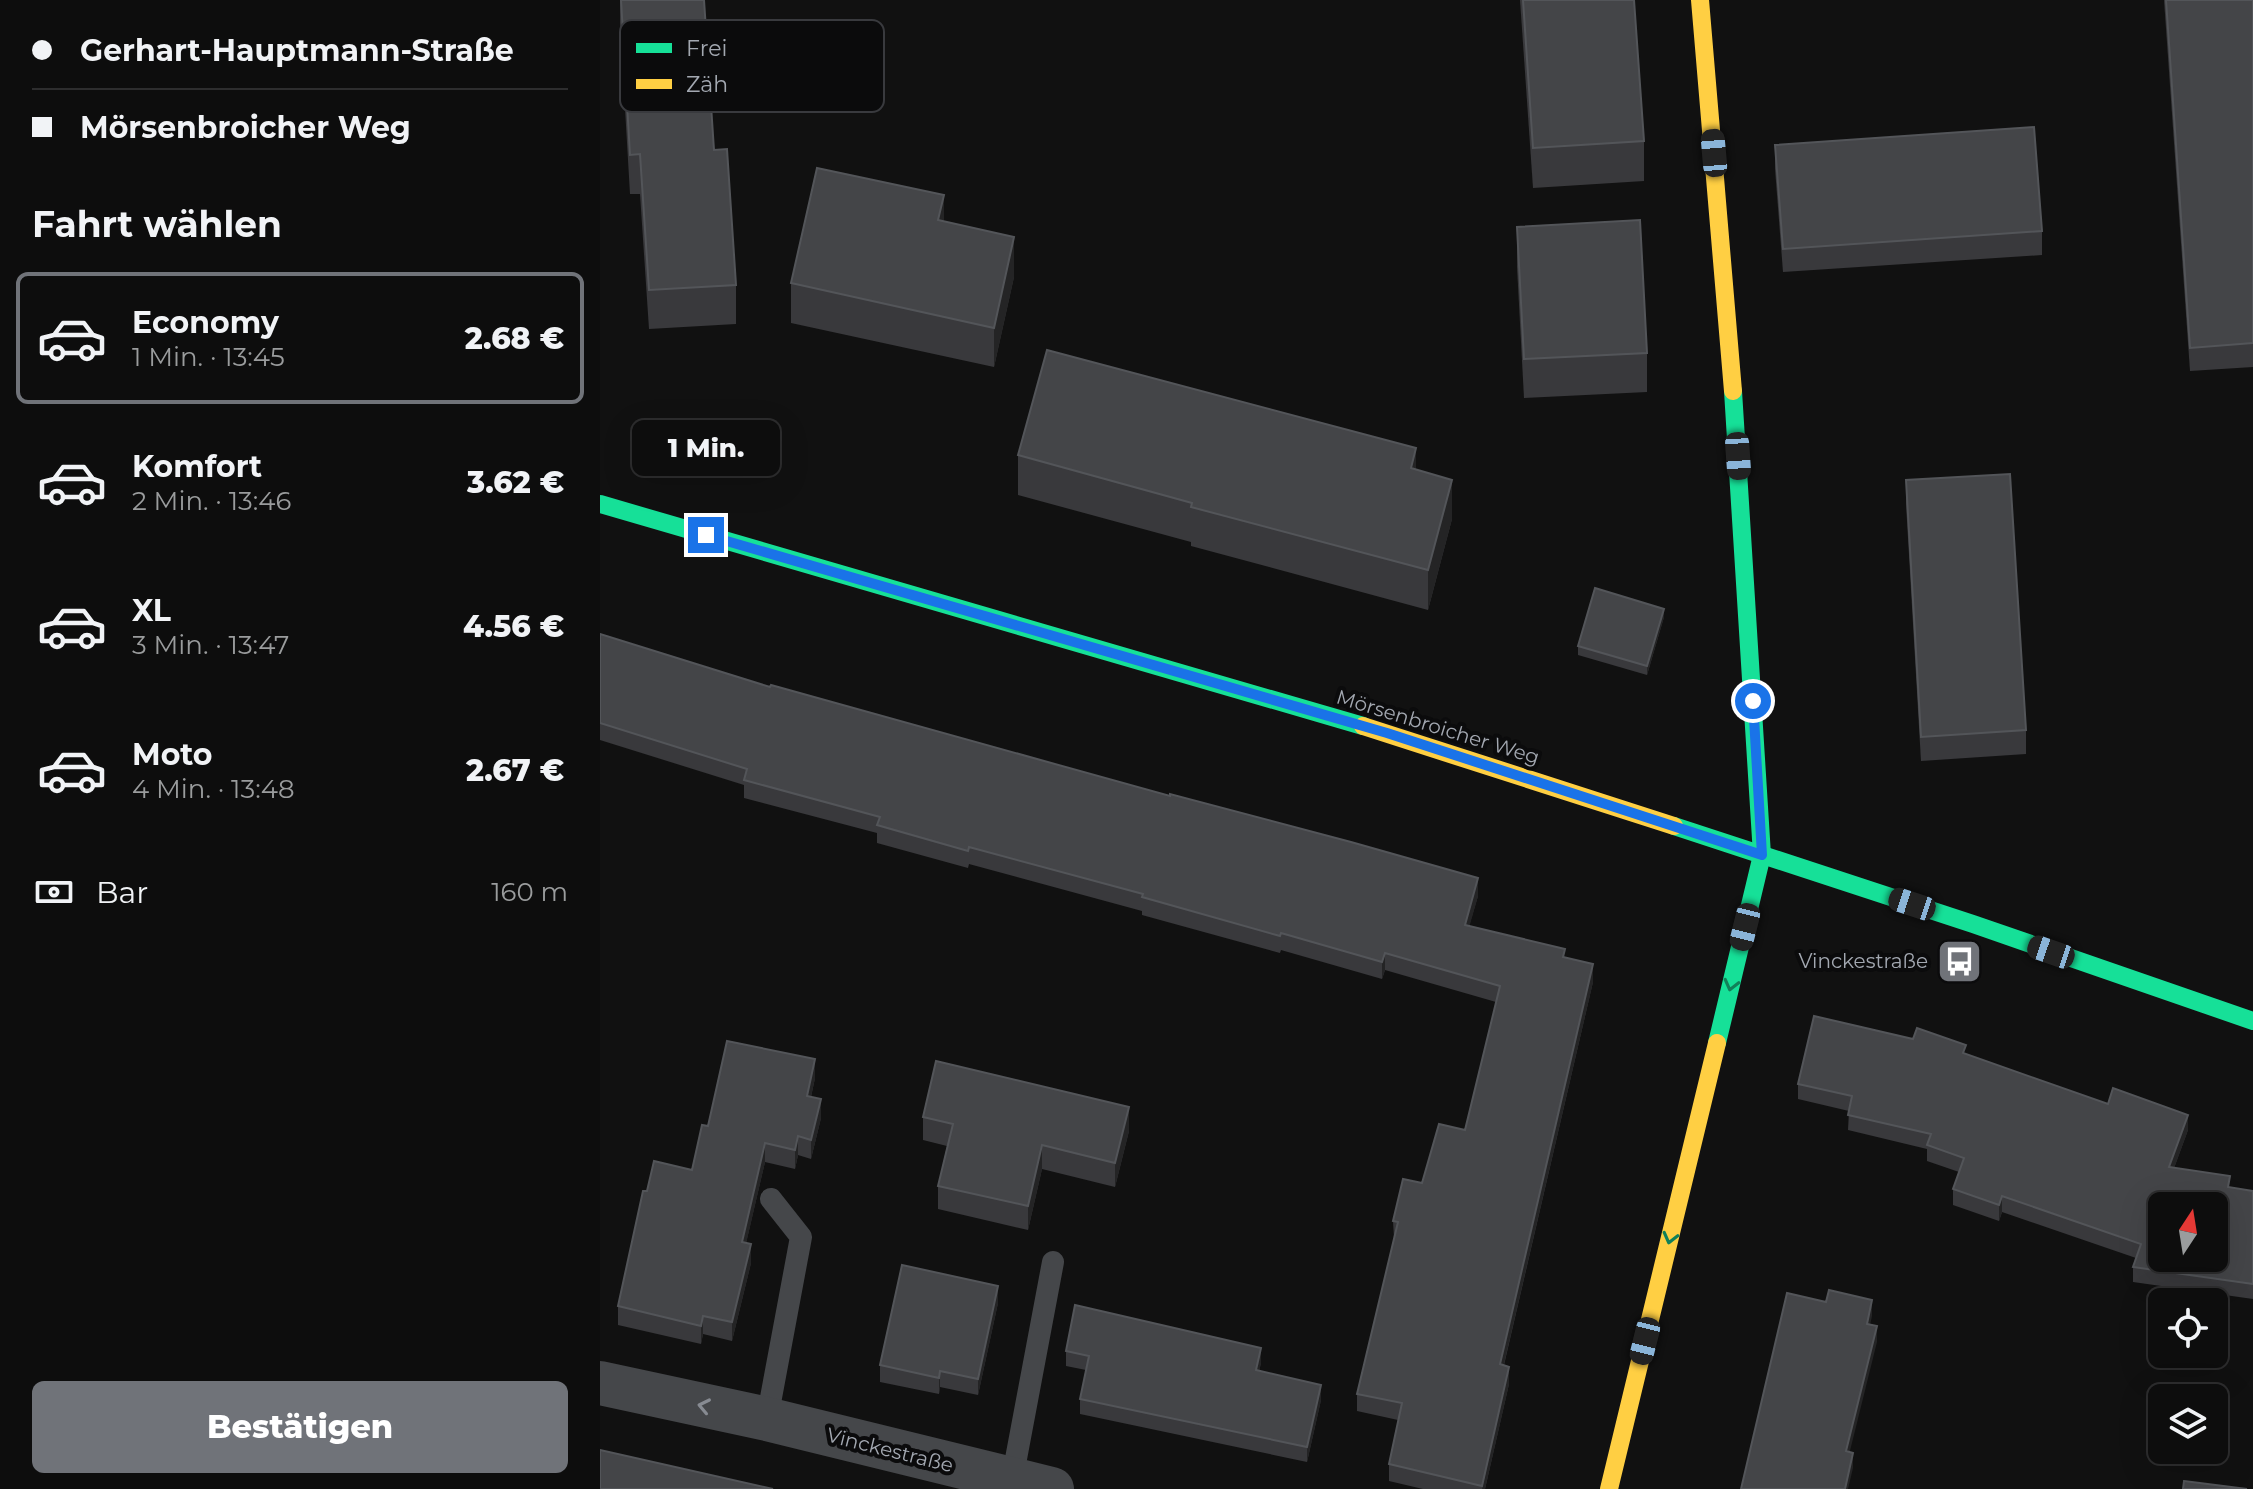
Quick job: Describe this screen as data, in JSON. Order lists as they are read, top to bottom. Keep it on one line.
{"streets":{"street":["Mörsenbroicher Weg","Vinckestraße"]},"places":{"bus stop":["Vinckestraße"]},"legend":["Frei","Zäh"],"north":"top","page":{"banner":["Gerhart-Hauptmann-Straße","Mörsenbroicher Weg"],"heading":"Fahrt wählen","list":[{"name":"Economy","note":"1 Min. · 13:45","value":"2.68 €"},{"name":"Komfort","note":"2 Min. · 13:46","value":"3.62 €"},{"name":"XL","note":"3 Min. · 13:47","value":"4.56 €"},{"name":"Moto","note":"4 Min. · 13:48","value":"2.67 €"}],"bubble":"1 Min.","pay":["Bar","160 m"],"buttons":"Bestätigen"}}
